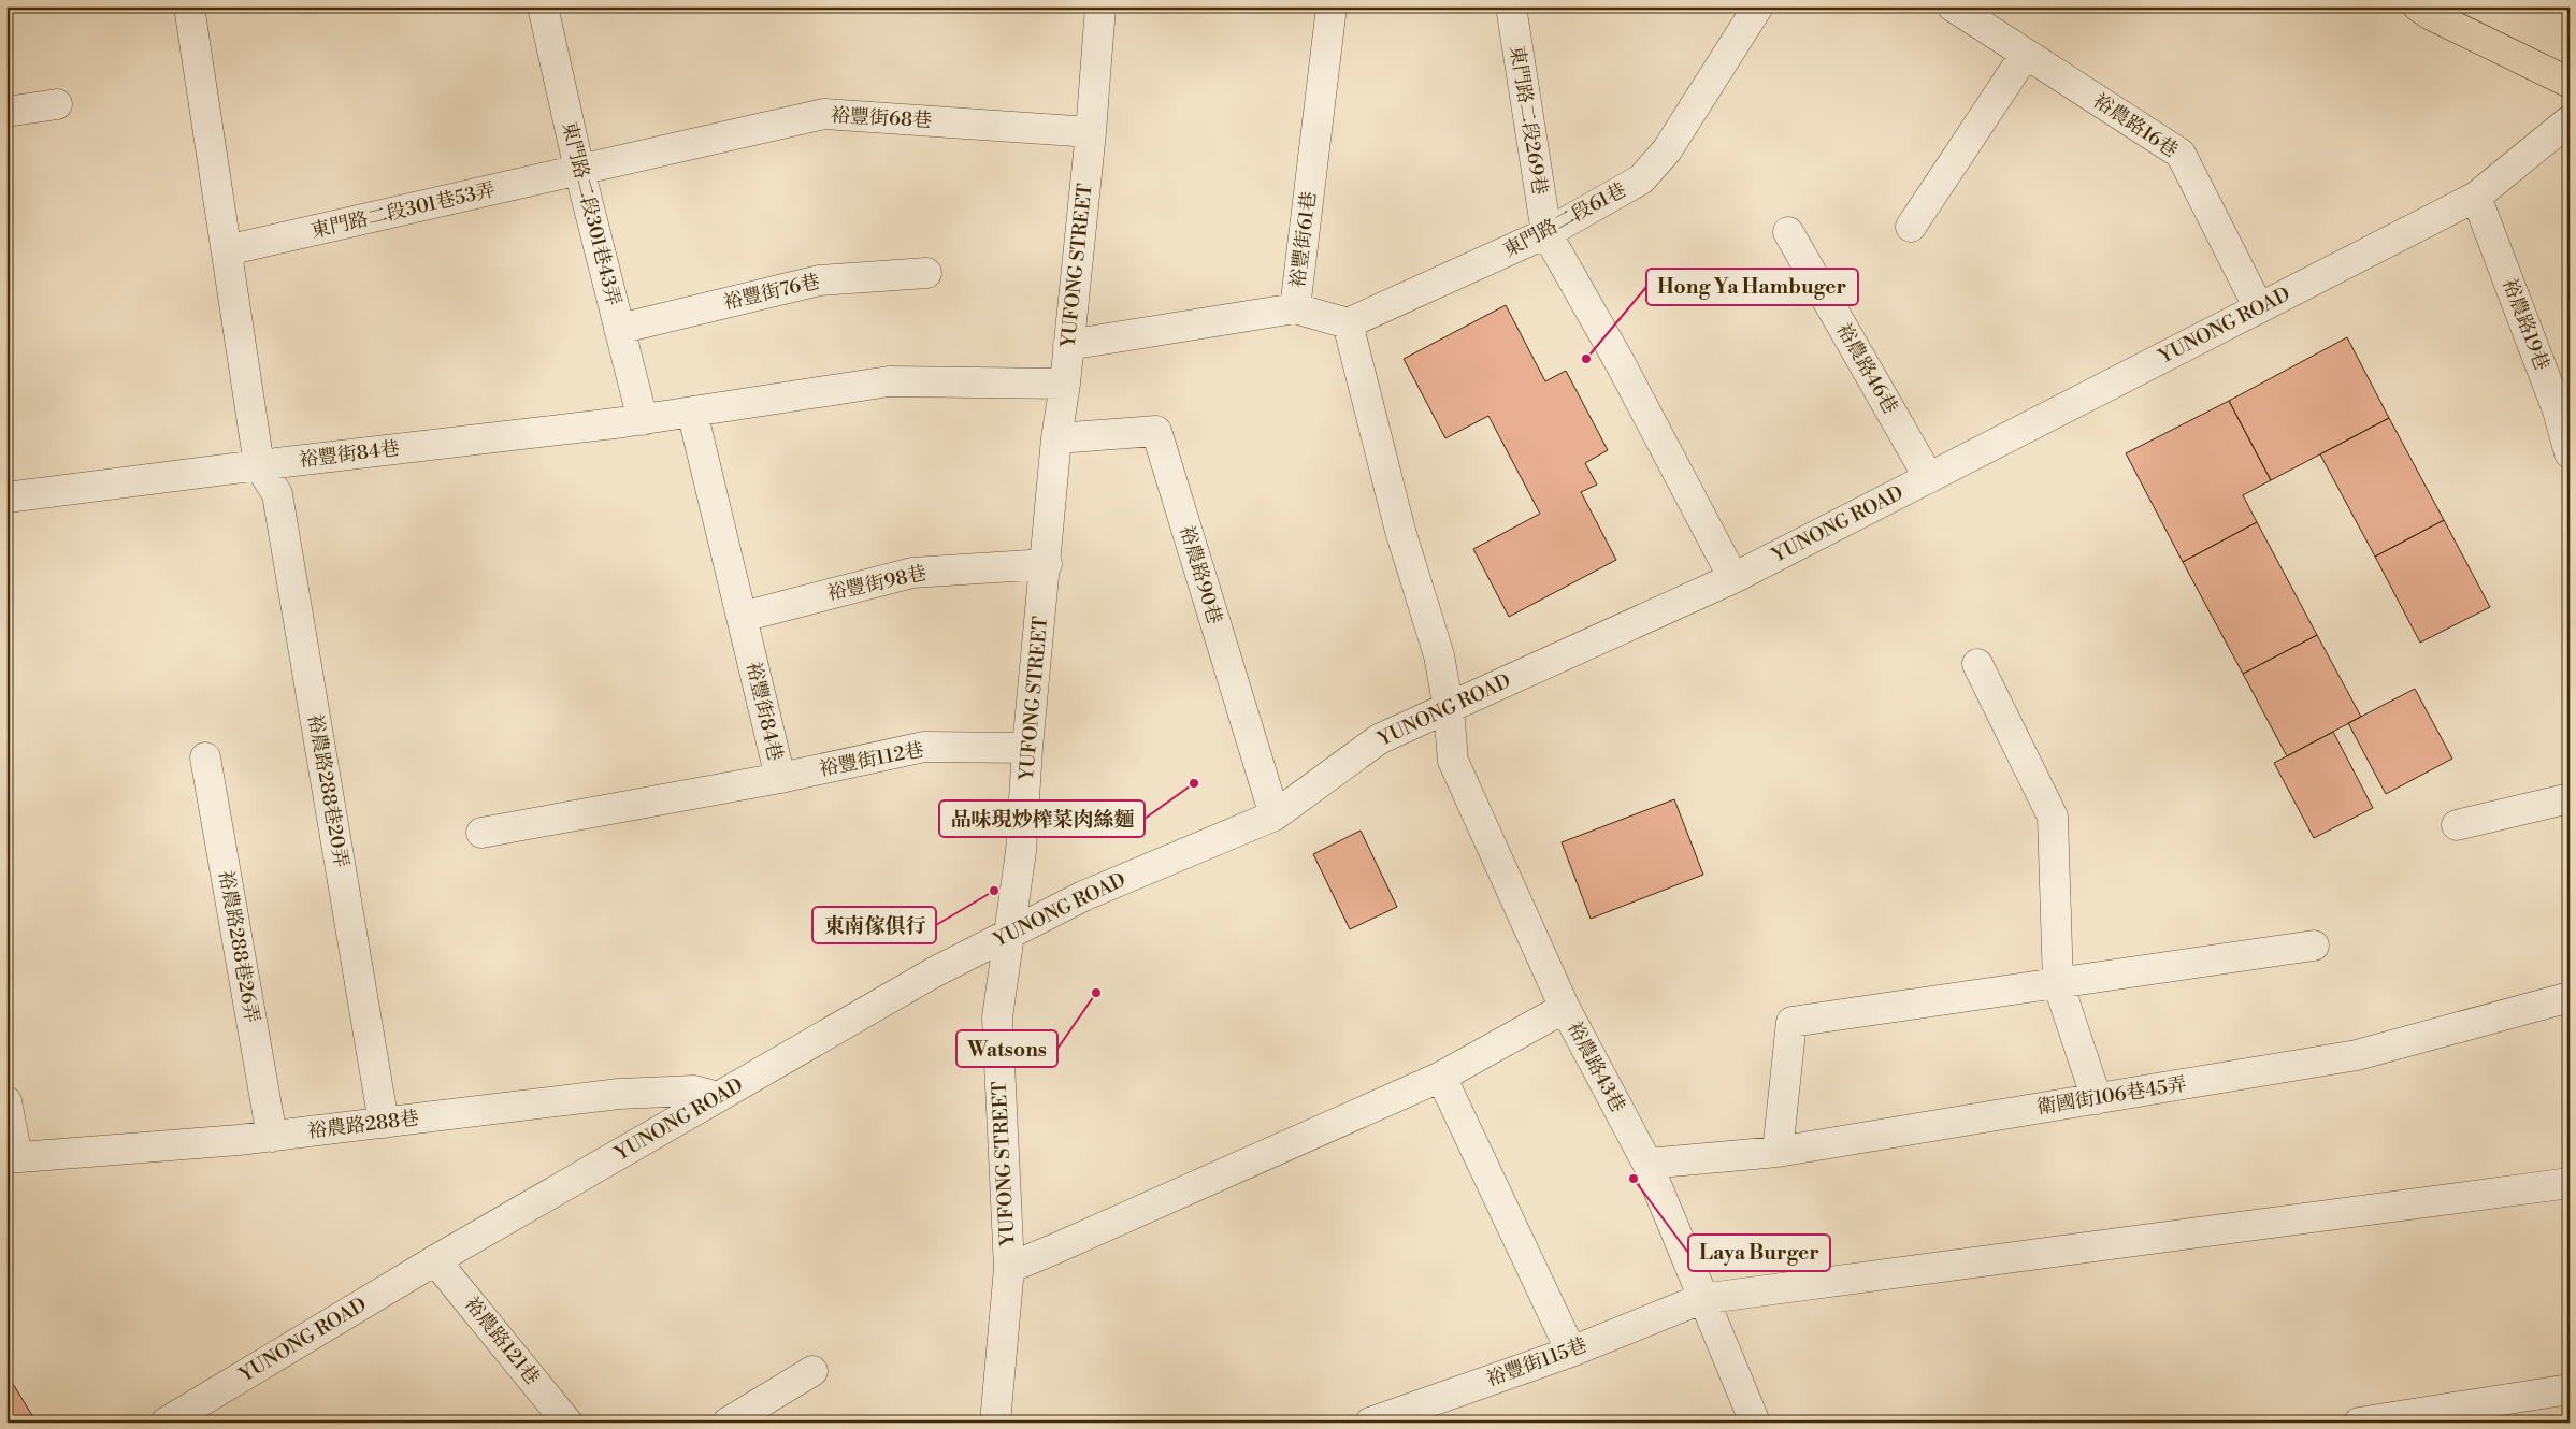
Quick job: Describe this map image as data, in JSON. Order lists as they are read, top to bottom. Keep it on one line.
{"streets":{"street":["裕豐街68巷","東門路二段269巷","裕農路16巷","東門路二段301巷53弄","東門路二段301巷43弄","東門路二段61巷","裕豐街61巷","YUFONG STREET","裕豐街76巷","裕農路19巷","YUNONG ROAD","裕農路46巷","裕豐街84巷","裕農路90巷","裕豐街98巷","裕豐街112巷","裕農路288巷20弄","裕農路288巷26弄","裕農路43巷","衛國街106巷45弄","裕農路288巷","裕農路121巷","裕豐街115巷"]},"crossings":[["裕豐街68巷","東門路二段301巷53弄"],["裕豐街68巷","東門路二段301巷43弄"],["裕豐街68巷","YUFONG STREET"],["東門路二段269巷","東門路二段61巷"],["裕農路16巷","YUNONG ROAD"],["東門路二段301巷53弄","東門路二段301巷43弄"],["東門路二段301巷43弄","裕豐街76巷"],["東門路二段301巷43弄","裕豐街84巷"],["東門路二段61巷","裕農路43巷"],["裕豐街61巷","YUFONG STREET"],["YUFONG STREET","YUNONG ROAD"],["YUFONG STREET","裕豐街84巷"],["YUFONG STREET","裕農路90巷"],["YUFONG STREET","裕豐街98巷"],["YUFONG STREET","裕豐街112巷"],["裕農路19巷","YUNONG ROAD"],["YUNONG ROAD","裕農路46巷"],["YUNONG ROAD","裕農路90巷"],["YUNONG ROAD","裕農路43巷"],["YUNONG ROAD","裕農路288巷"],["YUNONG ROAD","裕農路121巷"],["裕豐街84巷","裕豐街98巷"],["裕豐街84巷","裕豐街112巷"],["裕豐街84巷","裕農路288巷20弄"],["裕農路288巷20弄","裕農路288巷"],["裕農路288巷26弄","裕農路288巷"],["裕農路43巷","衛國街106巷45弄"],["裕農路43巷","裕豐街115巷"]],"places":["Hong Ya Hambuger","品味現炒榨菜肉絲麵","東南傢俱行","Watsons","Laya Burger"]}
